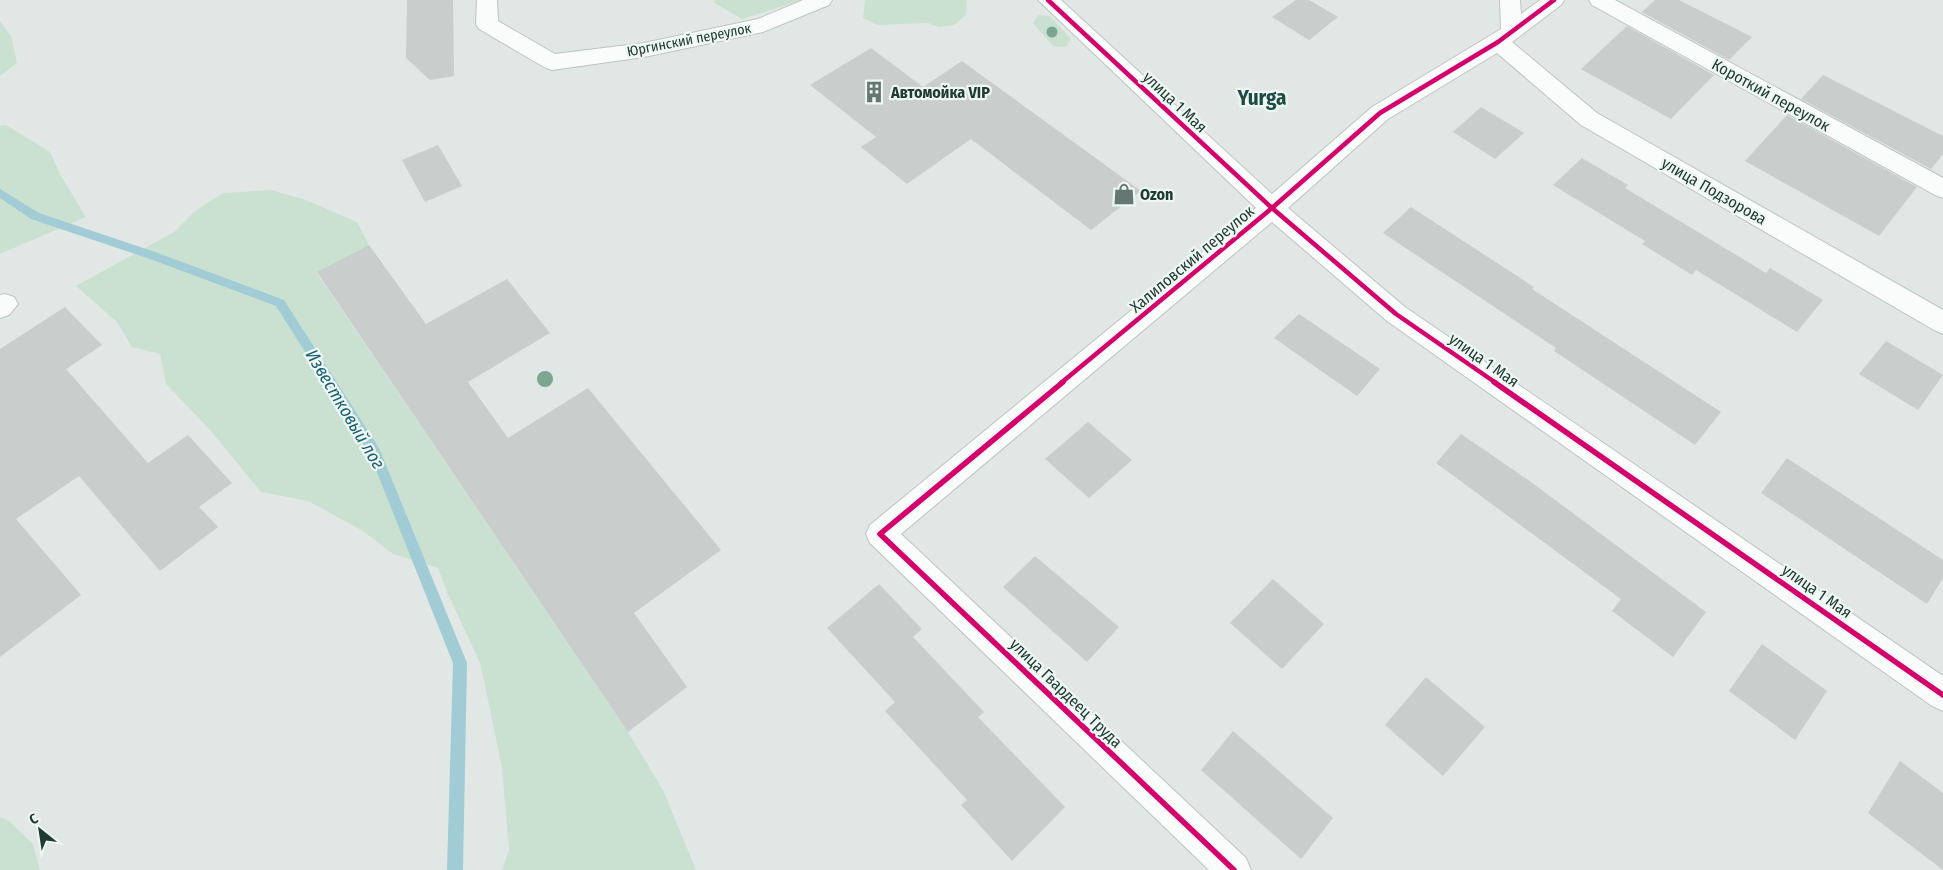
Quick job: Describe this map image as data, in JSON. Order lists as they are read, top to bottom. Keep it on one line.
{"streets":{"street":["Юргинский переулок","Короткий переулок","улица 1 Мая","улица Подзорова","Халиловский переулок","улица Гвардеец Труда"]},"crossings":[["улица 1 Мая","Халиловский переулок"],["улица Подзорова","Халиловский переулок"],["Халиловский переулок","улица Гвардеец Труда"]],"districts":["Yurga"],"water":["Известковый лог"],"places":{"building":["Автомойка VIP"],"shop":["Ozon"]},"north":"top left"}
